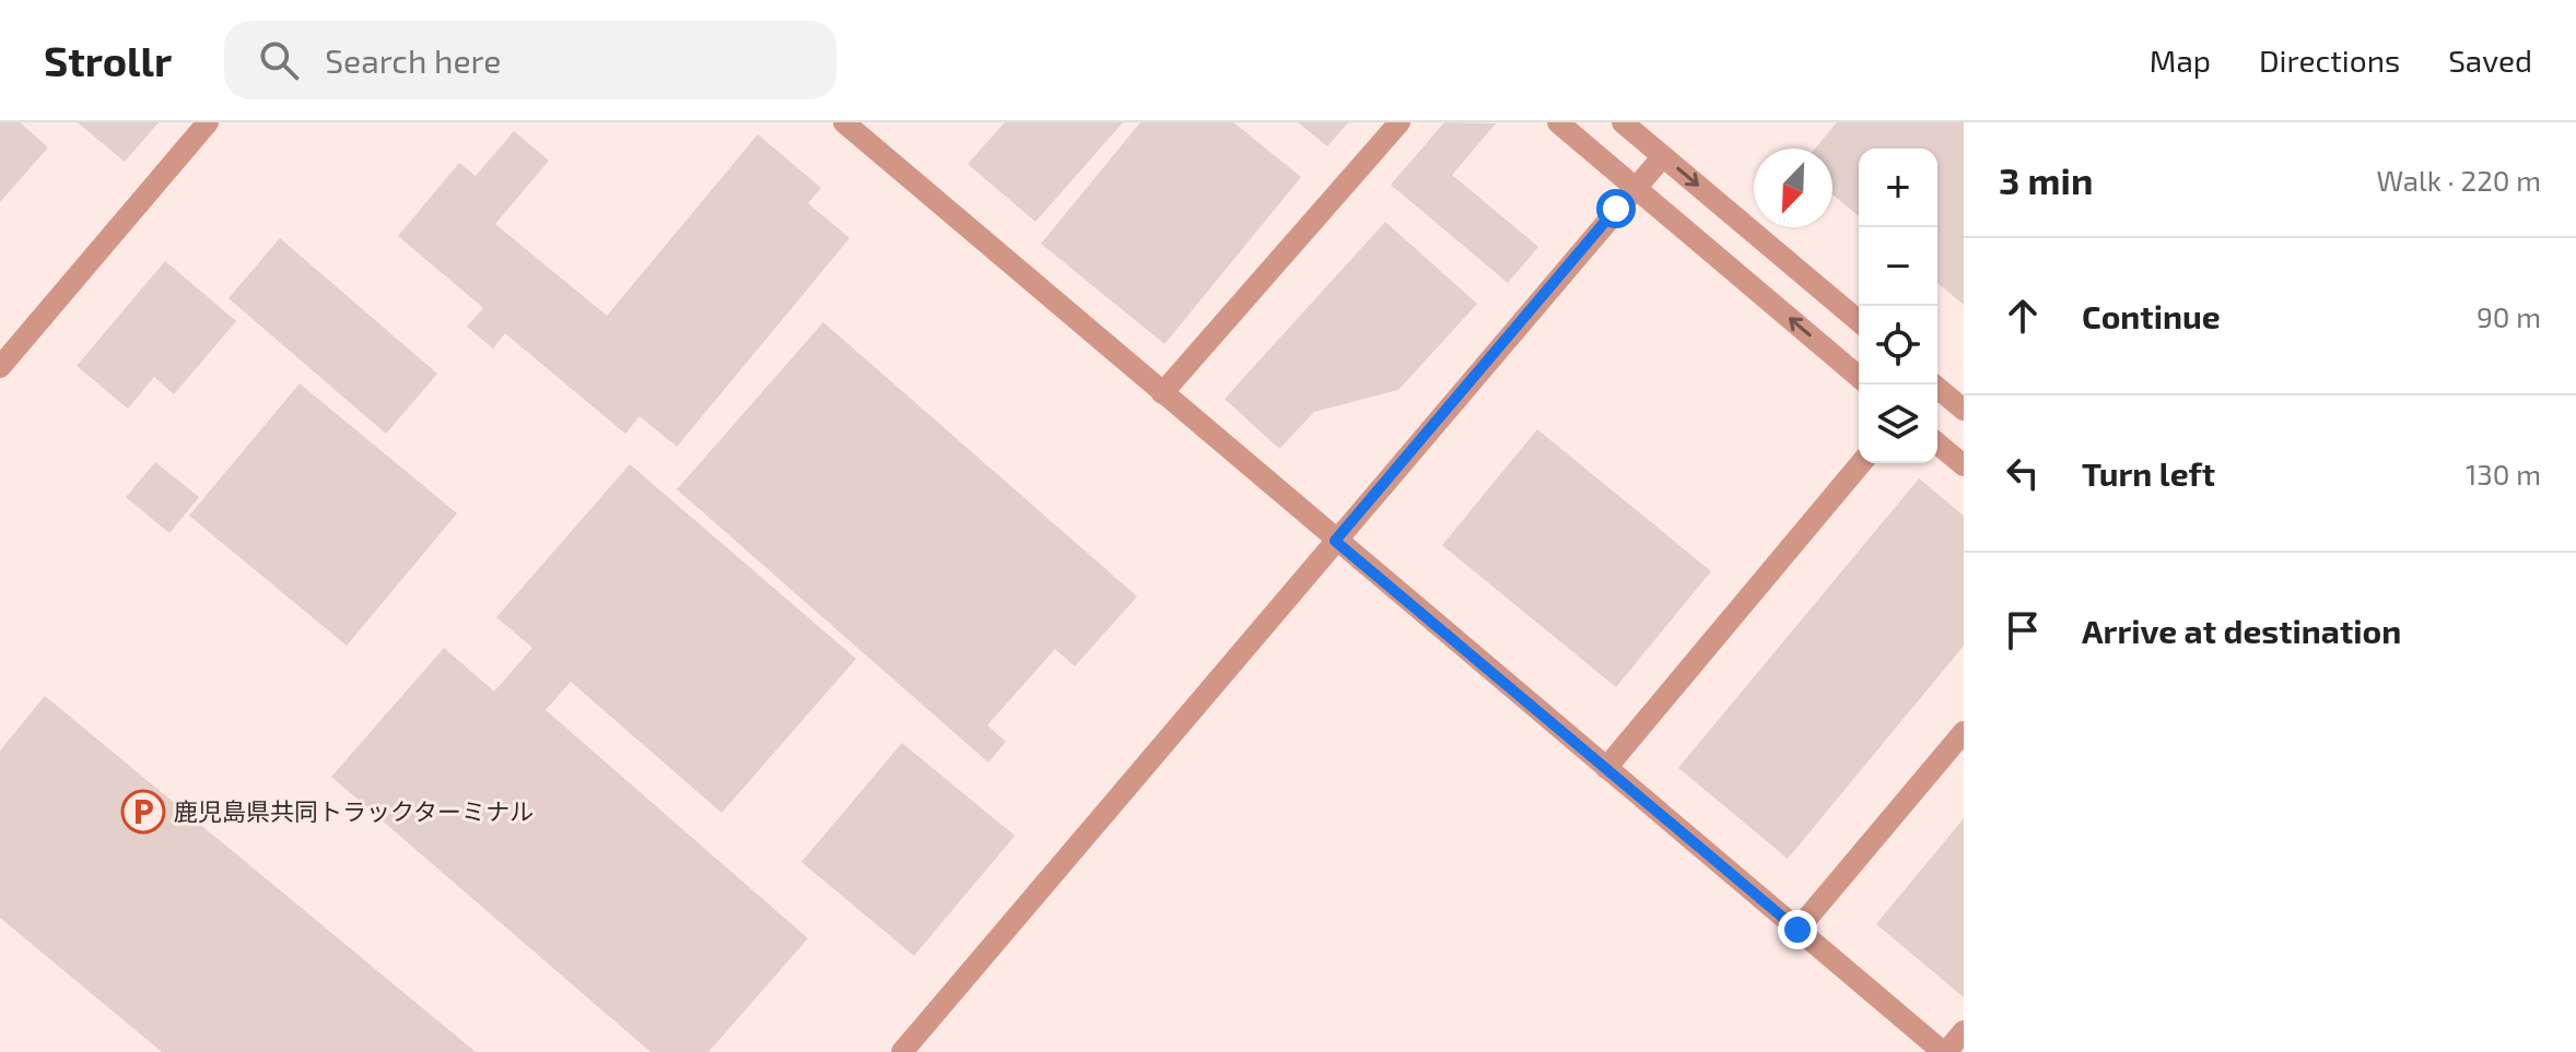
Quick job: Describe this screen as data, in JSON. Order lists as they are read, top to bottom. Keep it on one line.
{"places":{"parking":["鹿児島県共同トラックターミナル"]},"north":"bottom left","page":{"header":"Strollr","search":"Search here","nav":["Map","Directions","Saved"],"heading":["3 min","Walk · 220 m"],"map_buttons":["+","−"],"list":[["Continue","90 m"],["Turn left","130 m"],"Arrive at destination"]}}
